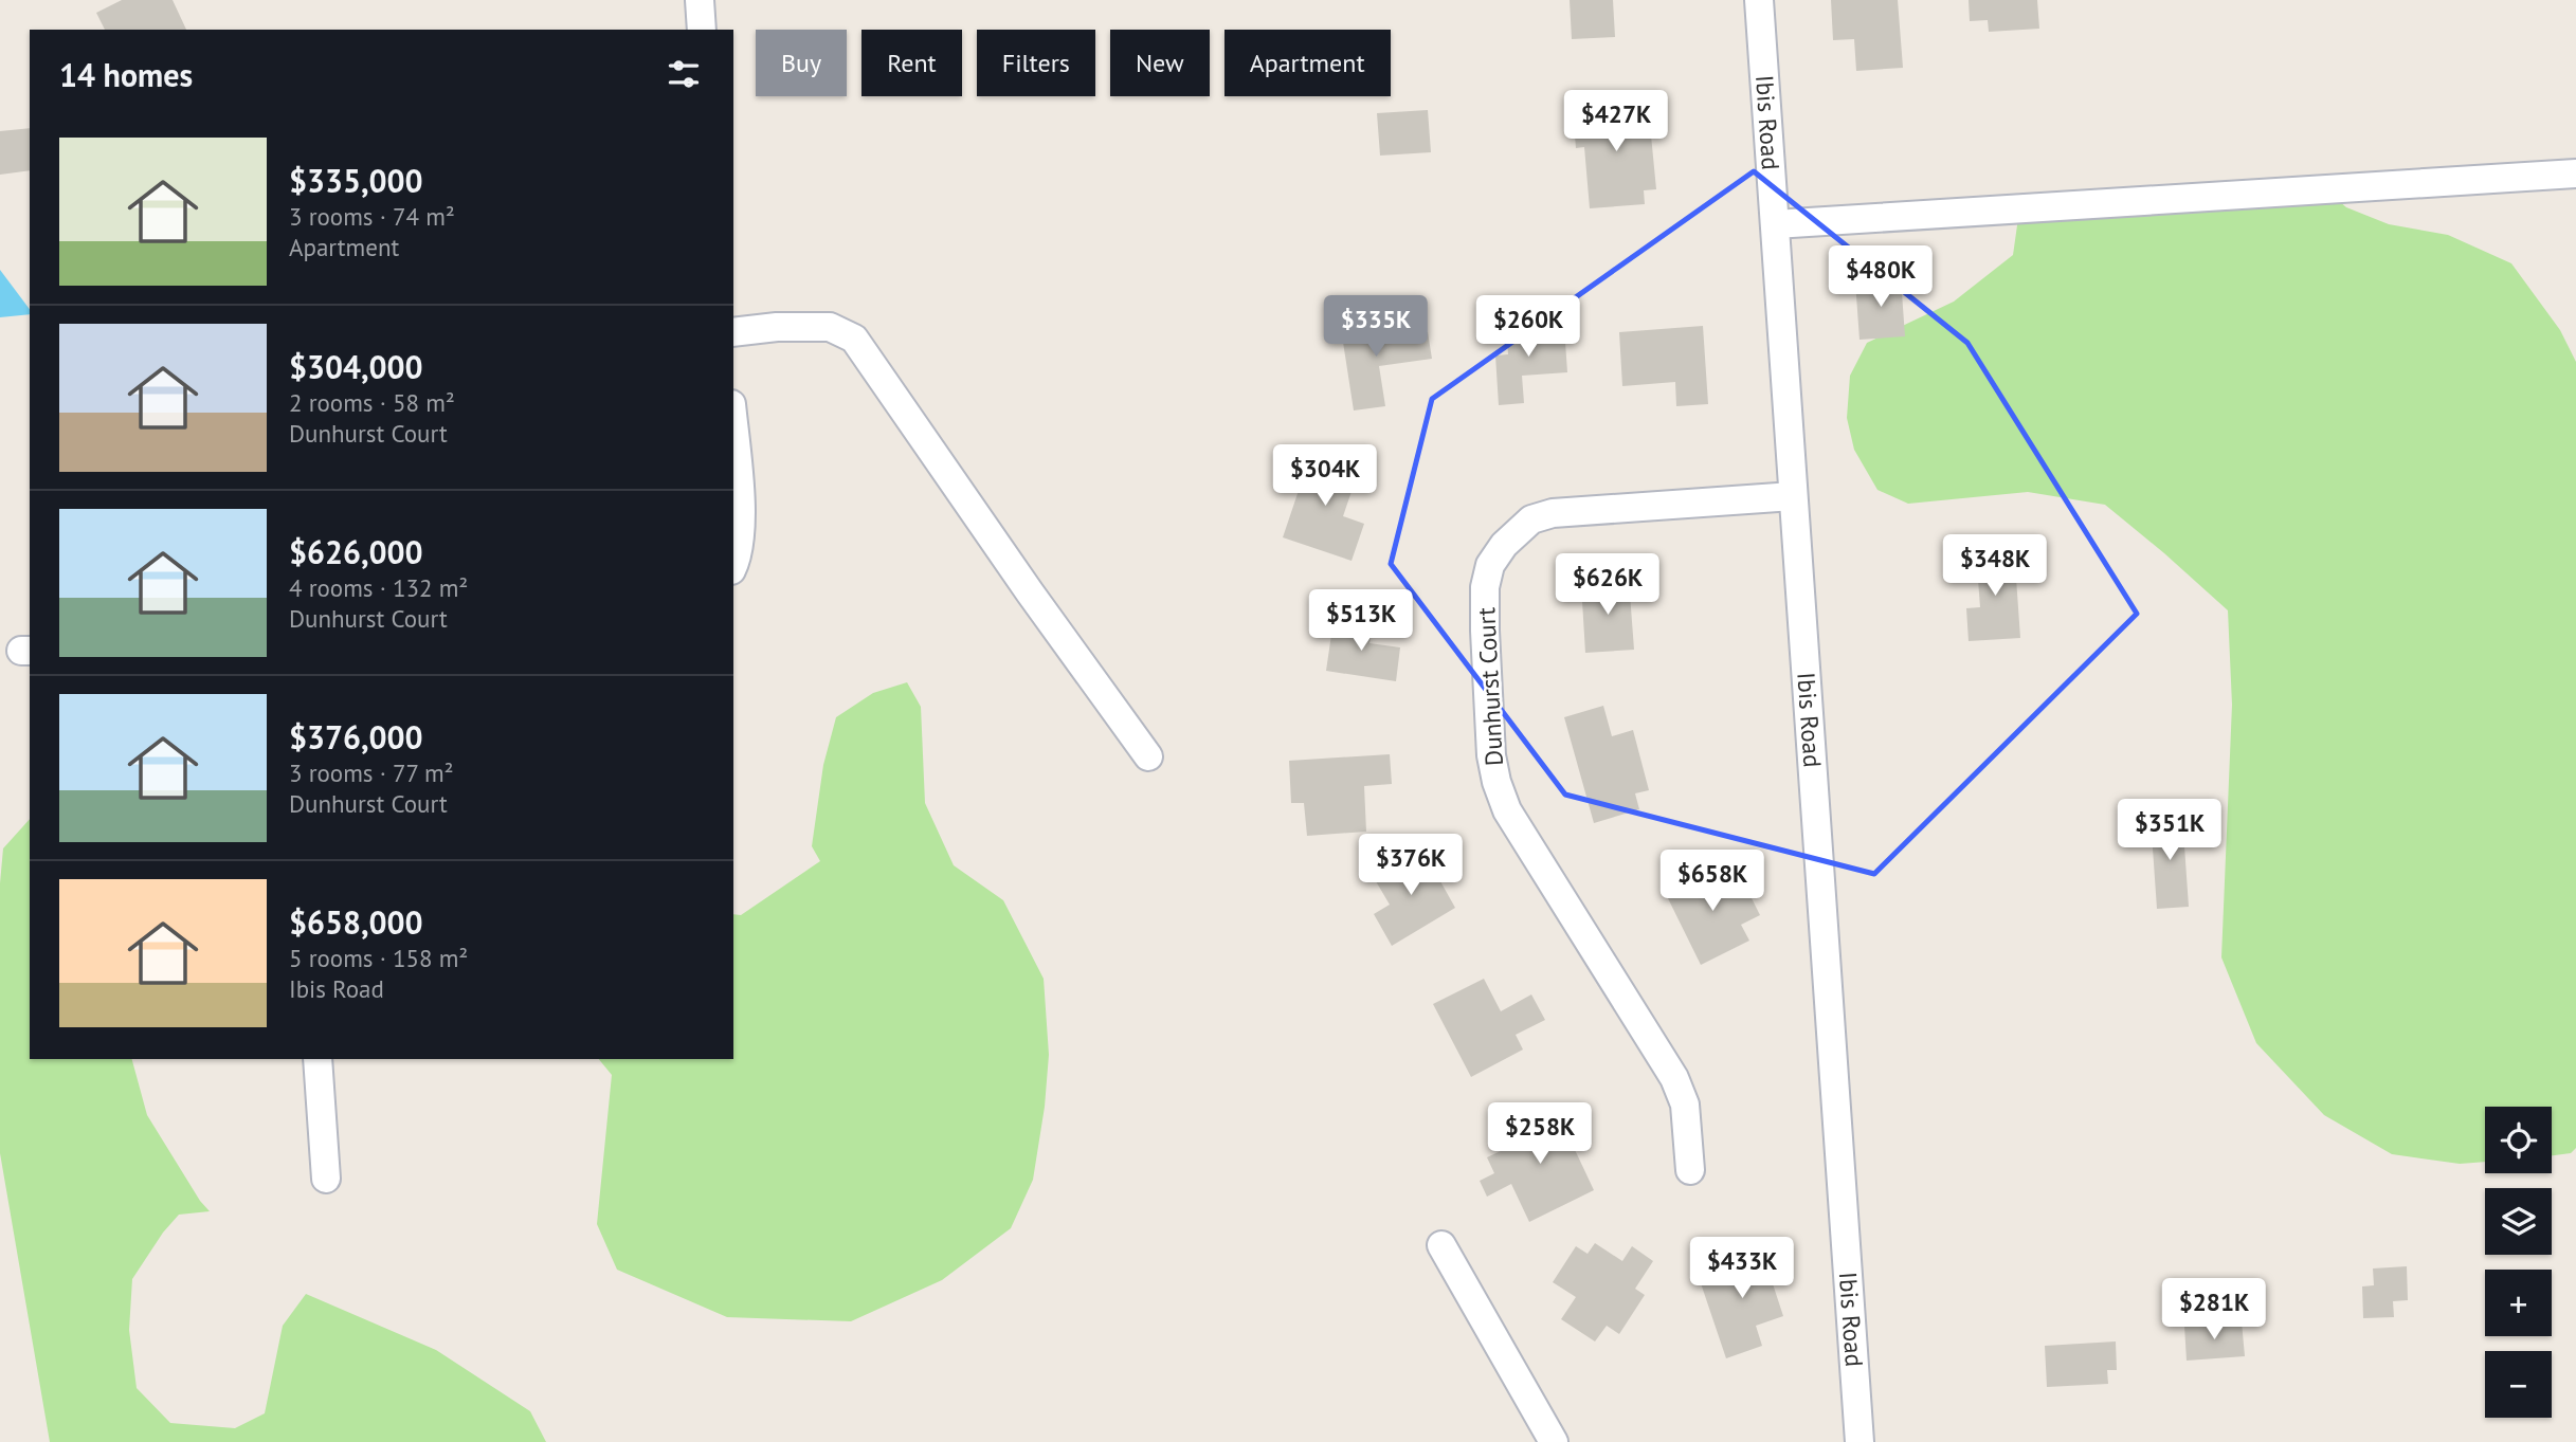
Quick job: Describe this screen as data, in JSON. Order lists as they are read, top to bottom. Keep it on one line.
{"streets":{"street":["Ibis Road","Dunhurst Court"]},"crossings":[["Ibis Road","Dunhurst Court"]],"page":{"chip":["Buy","Rent","Filters","New","Apartment"],"heading":"14 homes","price":["$427K","$480K","$335K","$260K","$304K","$348K","$626K","$513K","$351K","$376K","$658K","$258K","$433K","$281K"],"list":[{"name":"$335,000","note":"3 rooms · 74 m² · Apartment"},{"name":"$304,000","note":"2 rooms · 58 m² · Dunhurst Court"},{"name":"$626,000","note":"4 rooms · 132 m² · Dunhurst Court"},{"name":"$376,000","note":"3 rooms · 77 m² · Dunhurst Court"},{"name":"$658,000","note":"5 rooms · 158 m² · Ibis Road"}],"map_buttons":["+","−"]}}
